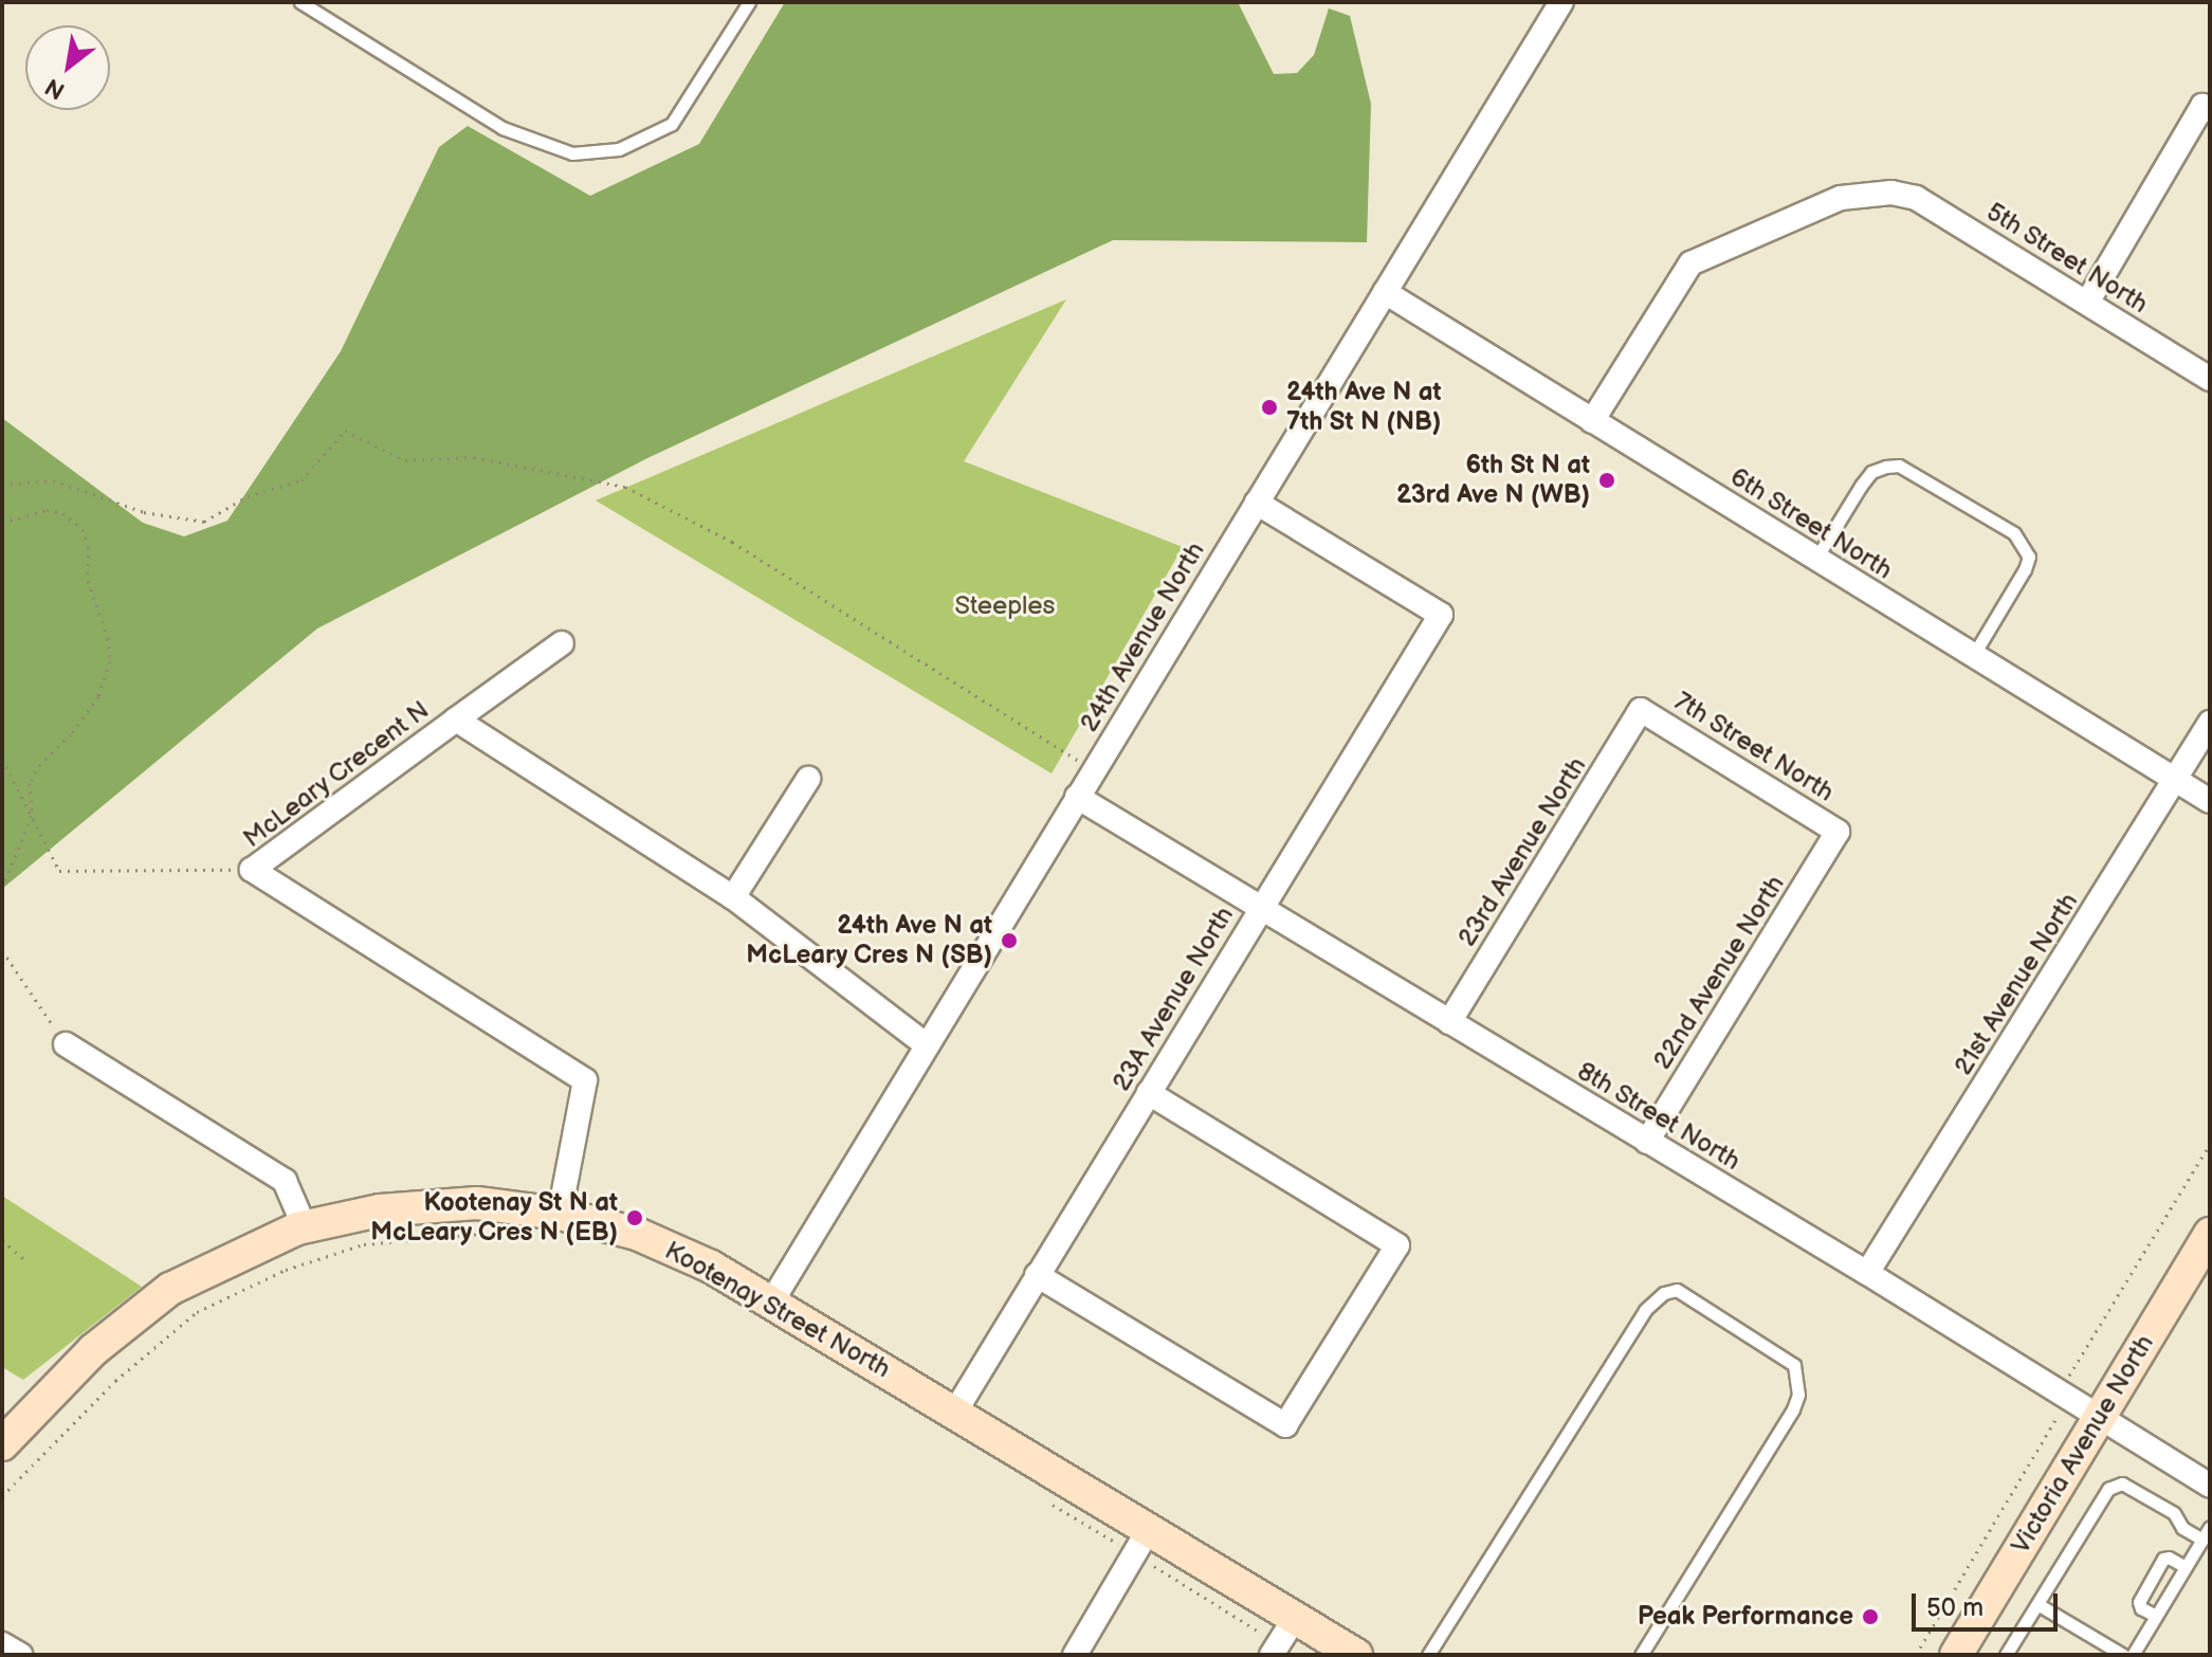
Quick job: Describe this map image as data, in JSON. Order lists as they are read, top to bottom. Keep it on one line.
{"streets":{"street":["5th Street North","6th Street North","24th Avenue North","7th Street North","McLeary Crecent N","23rd Avenue North","22nd Avenue North","21st Avenue North","23A Avenue North","8th Street North","Kootenay Street North","Victoria Avenue North"]},"crossings":[["5th Street North","6th Street North"],["6th Street North","24th Avenue North"],["6th Street North","21st Avenue North"],["24th Avenue North","McLeary Crecent N"],["24th Avenue North","23A Avenue North"],["24th Avenue North","8th Street North"],["24th Avenue North","Kootenay Street North"],["7th Street North","23rd Avenue North"],["7th Street North","22nd Avenue North"],["McLeary Crecent N","Kootenay Street North"],["23rd Avenue North","8th Street North"],["22nd Avenue North","8th Street North"],["21st Avenue North","8th Street North"],["23A Avenue North","8th Street North"],["23A Avenue North","Kootenay Street North"],["8th Street North","Victoria Avenue North"]],"parks":["Steeples"],"places":["24th Ave N at 7th St N (NB)","6th St N at 23rd Ave N (WB)","24th Ave N at McLeary Cres N (SB)","Kootenay St N at McLeary Cres N (EB)","Peak Performance"],"scale_bar":"50 m","north":"bottom left"}
